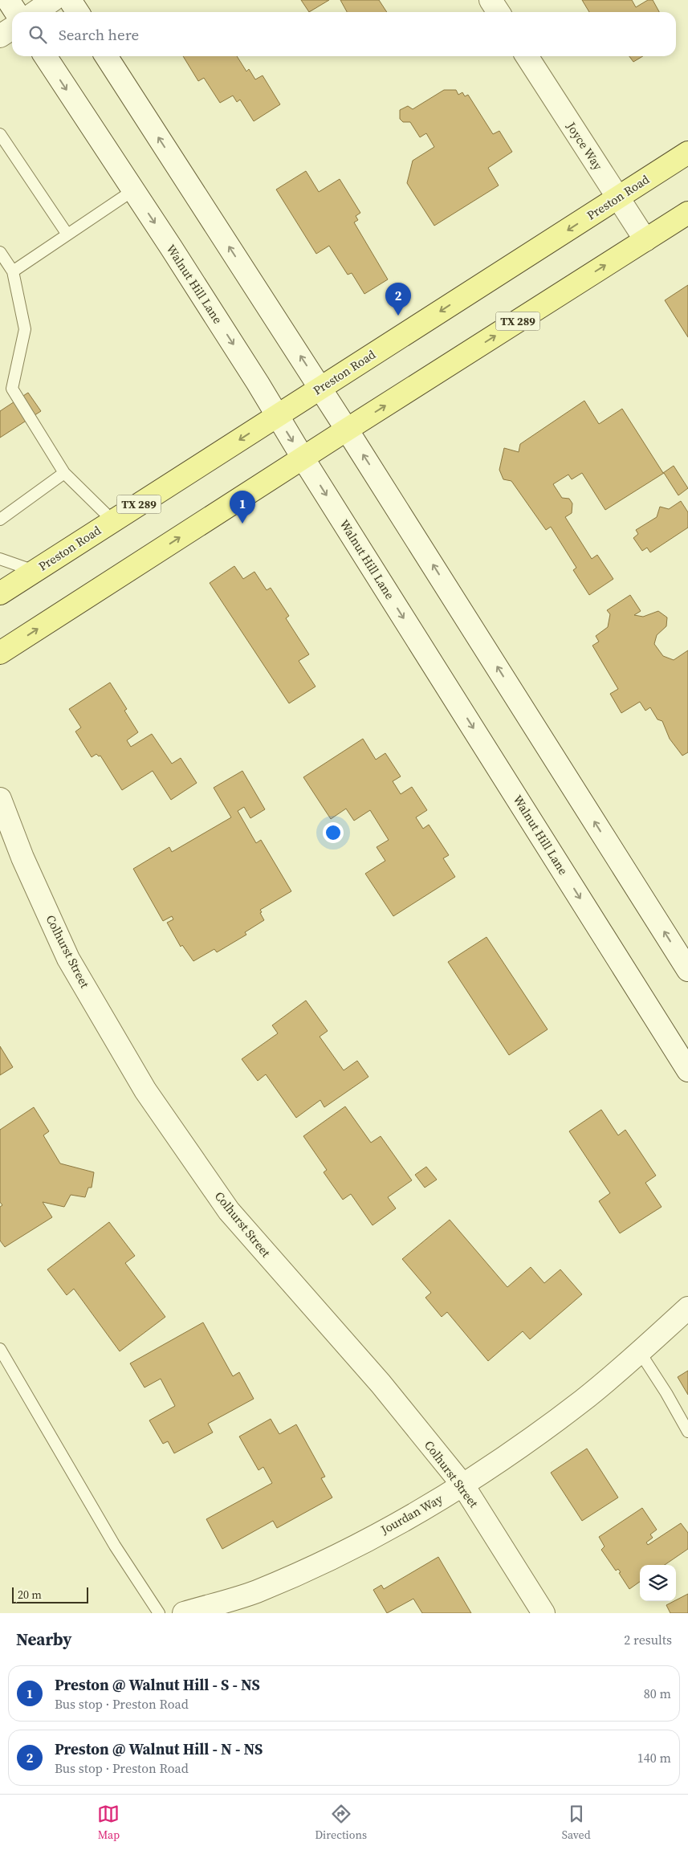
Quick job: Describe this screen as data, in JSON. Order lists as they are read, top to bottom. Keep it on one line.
{"streets":{"main road":["Joyce Way","Preston Road","Walnut Hill Lane","TX 289","Colhurst Street","Jourdan Way"]},"crossings":[["Joyce Way","Preston Road"],["Joyce Way","TX 289"],["Preston Road","Walnut Hill Lane"],["Walnut Hill Lane","TX 289"],["Colhurst Street","Jourdan Way"]],"scale_bar":"20 m","page":{"search":"Search here","pins":["2","1"],"scale":"20 m","heading":["Nearby","2 results"],"list":[{"mark":"1","name":"Preston @ Walnut Hill - S - NS","note":"Bus stop · Preston Road","value":"80 m"},{"mark":"2","name":"Preston @ Walnut Hill - N - NS","note":"Bus stop · Preston Road","value":"140 m"}],"nav":["Map","Directions","Saved"]}}
